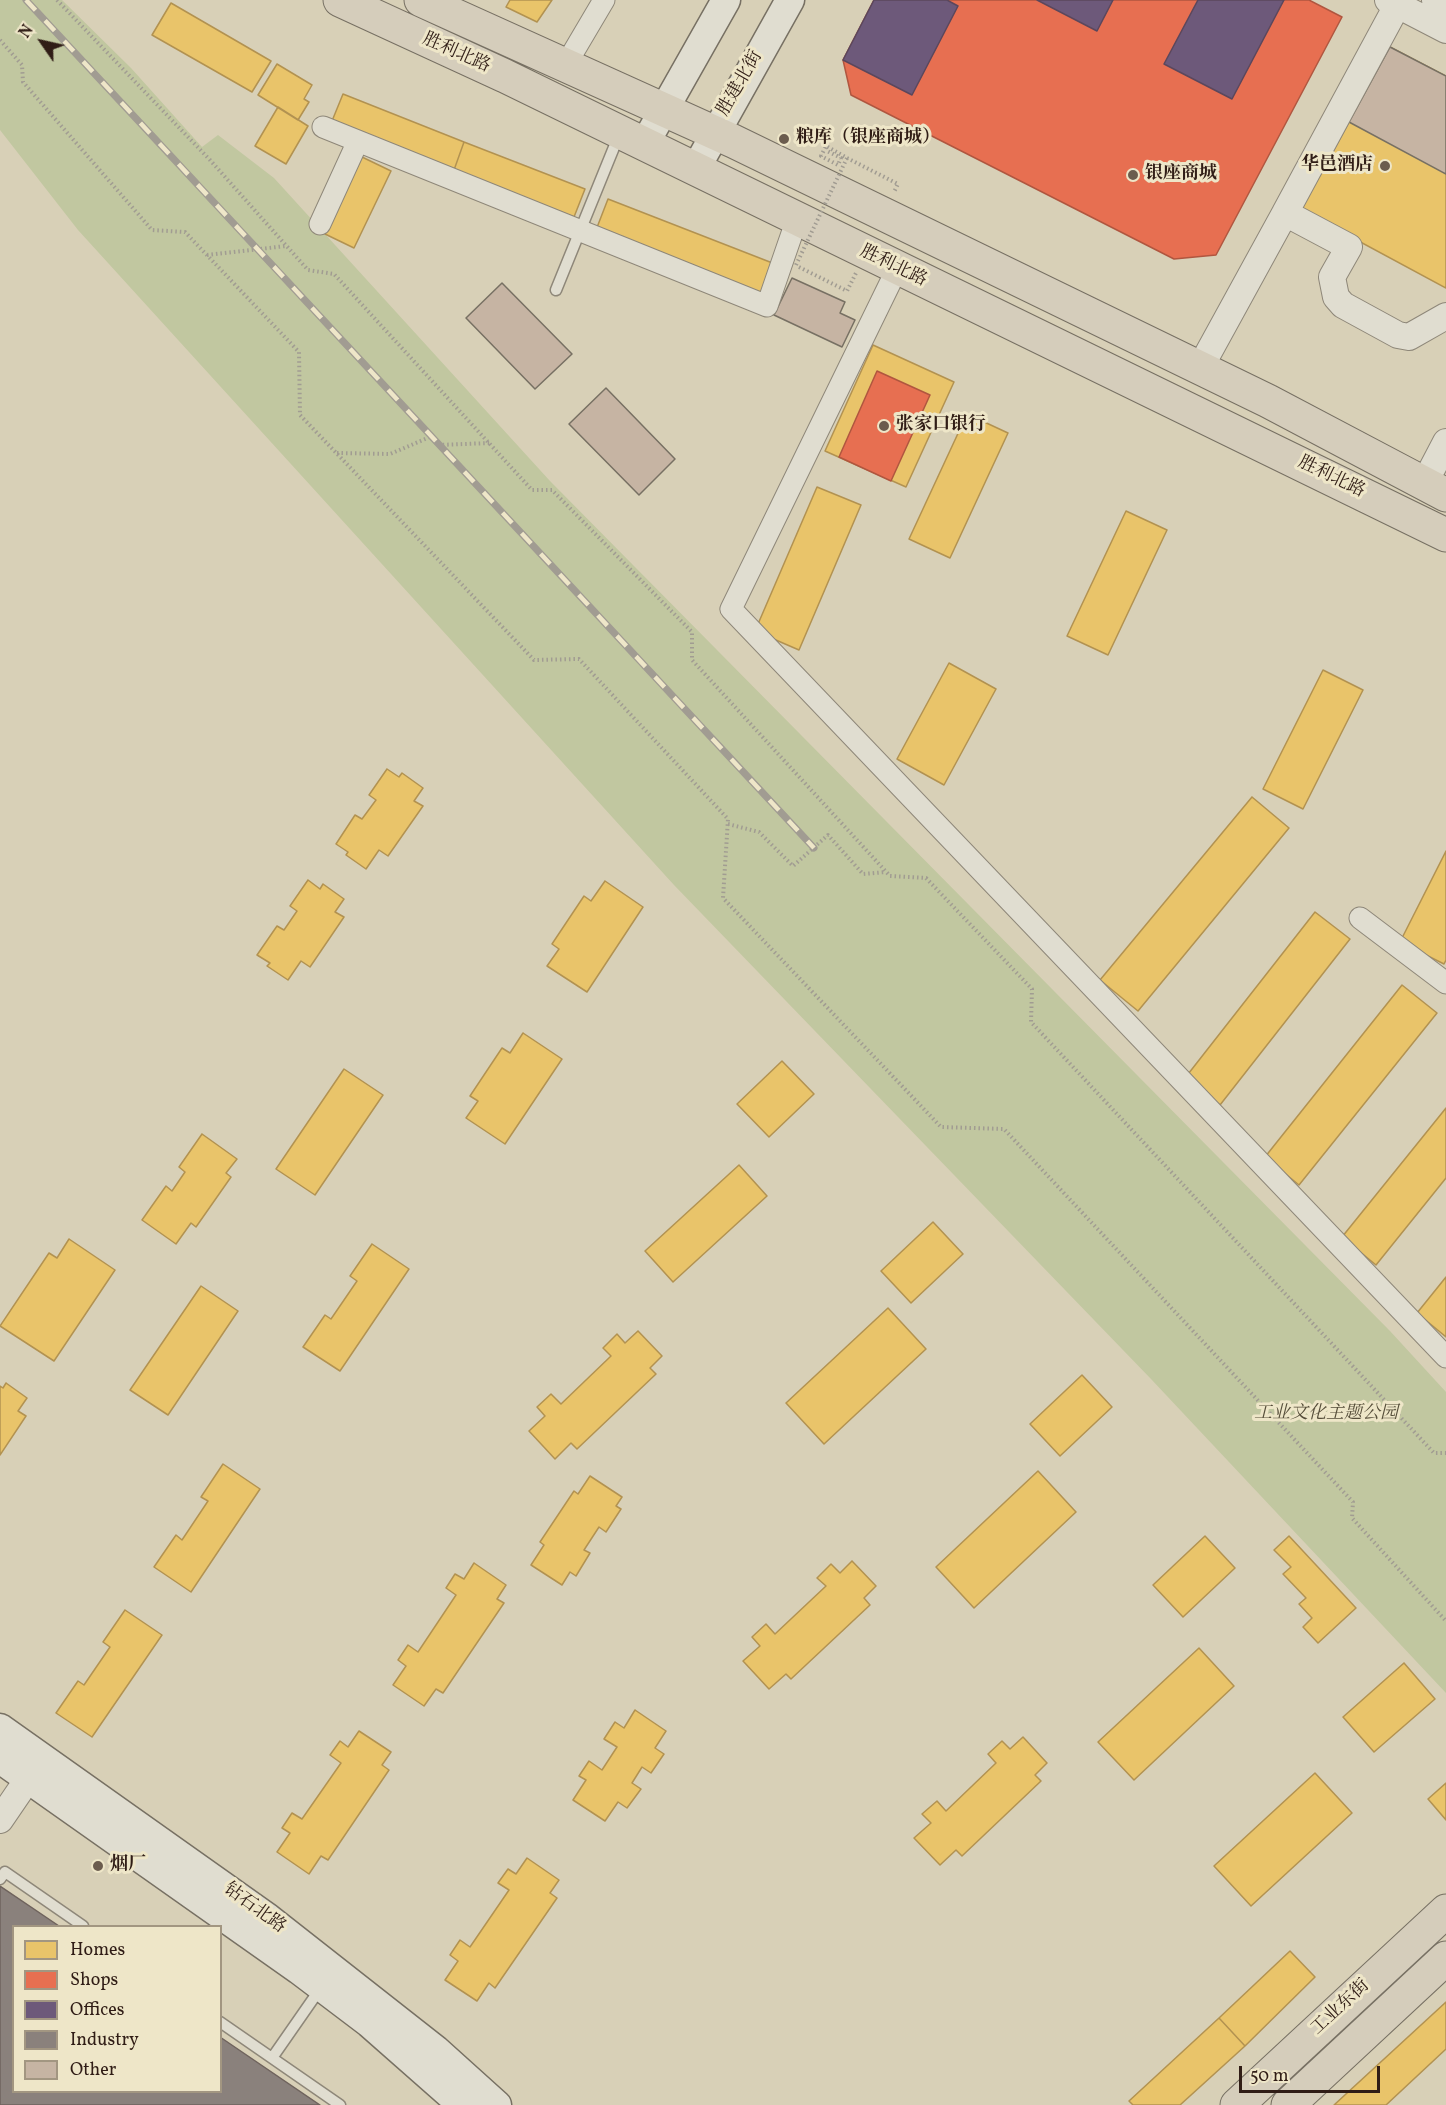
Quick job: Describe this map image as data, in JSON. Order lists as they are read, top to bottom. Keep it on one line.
{"streets":{"main road":["胜利北路","胜建北街","钻石北路","工业东街"]},"crossings":[["胜利北路","胜建北街"]],"parks":["工业文化主题公园"],"places":["粮库（银座商城）","华邑酒店","银座商城","张家口银行","烟厂"],"legend":["Homes","Shops","Offices","Industry","Other"],"scale_bar":"50 m","north":"top left"}
